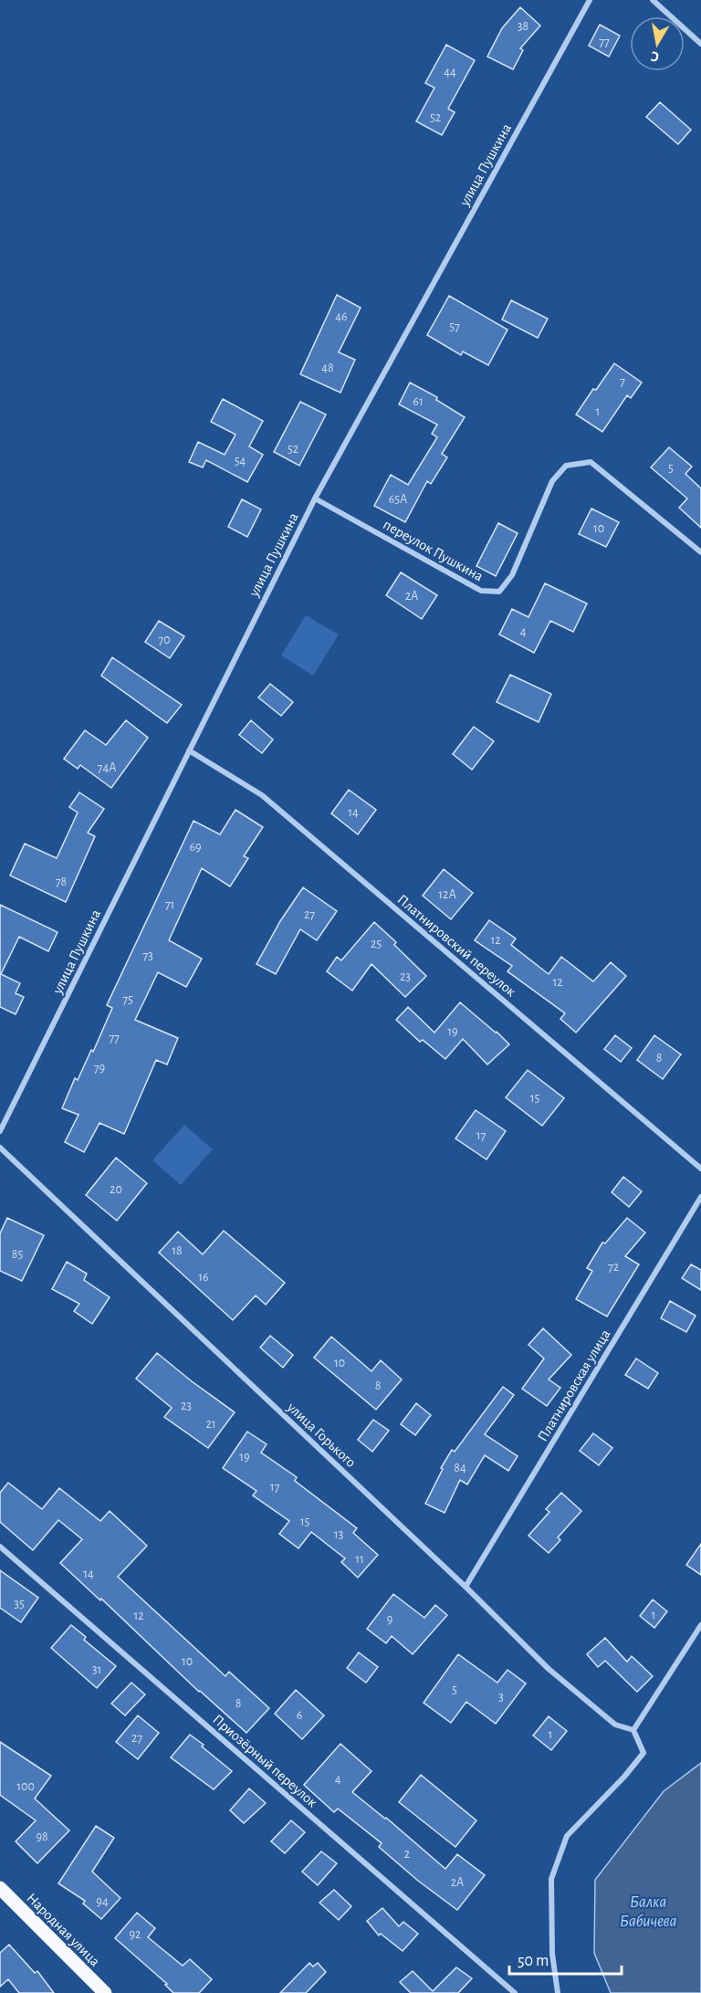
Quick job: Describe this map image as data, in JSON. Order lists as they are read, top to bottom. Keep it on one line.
{"streets":{"main road":["Народная улица"],"street":["улица Пушкина","переулок Пушкина","Платнировский переулок","Платнировская улица","улица Горького","Приозёрный переулок"]},"crossings":[["улица Пушкина","переулок Пушкина"],["улица Пушкина","Платнировский переулок"],["Платнировская улица","улица Горького"]],"water":["Балка Бабичева"],"house_numbers":["38","77","44","52","46","57","48","7","61","1","52","54","5","65А","10","2А","4","70","74А","14","69","78","12А","71","27","12","25","73","23","12","75","19","77","8","79","15","17","20","18","85","72","16","10","8","23","21","19","84","17","15","13","11","14","35","1","12","9","10","31","5","3","8","6","1","27","4","100","98","2","2А","94","92"],"scale_bar":"50 m","north":"bottom"}
